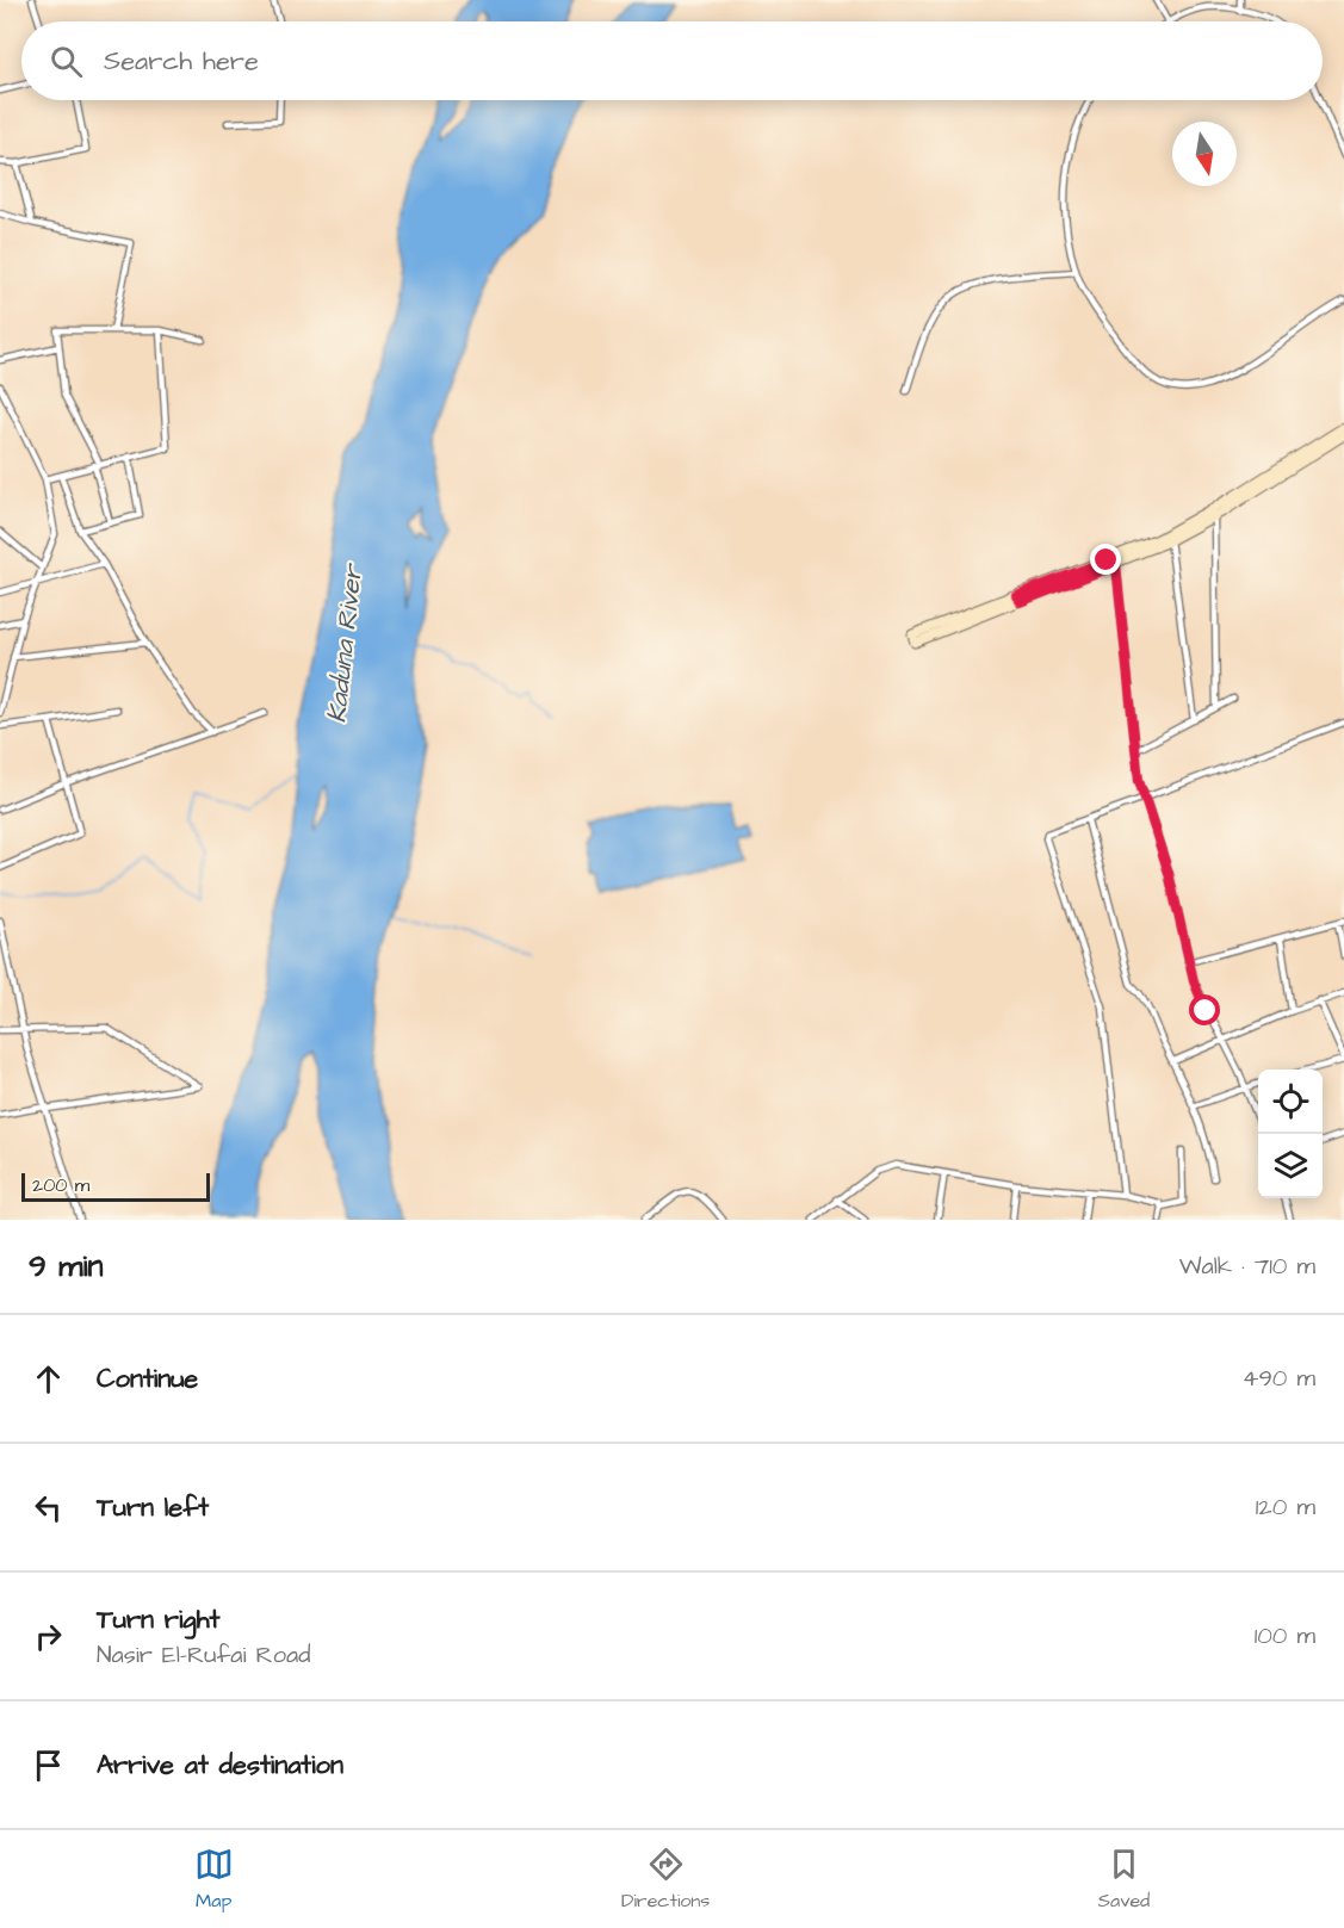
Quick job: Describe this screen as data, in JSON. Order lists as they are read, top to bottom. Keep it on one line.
{"water":["Kaduna River"],"scale_bar":"200 m","north":"bottom","page":{"search":"Search here","scale":"200 m","heading":["9 min","Walk · 710 m"],"list":[["Continue","490 m"],["Turn left","120 m"],["Turn right","Nasir El-Rufai Road","100 m"],"Arrive at destination"],"nav":["Map","Directions","Saved"]}}
